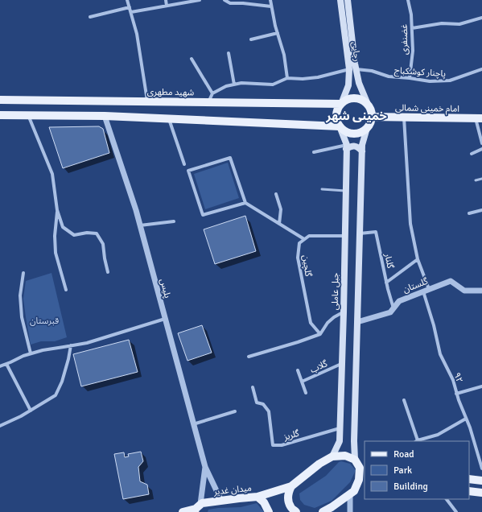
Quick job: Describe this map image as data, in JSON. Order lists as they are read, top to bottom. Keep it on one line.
{"streets":{"main road":["رجایی","شهید مطهری","امام خمینی شمالی","جبل عاملی","میدان غدیر"],"street":["غضنفری","پاچنار کوشکباج","گلنار","گلچین","گلستان","پلیس","گلاب","۹۲","گلریز"]},"crossings":[["غضنفری","پاچنار کوشکباج"],["رجایی","پاچنار کوشکباج"],["رجایی","شهید مطهری"],["رجایی","امام خمینی شمالی"],["رجایی","جبل عاملی"],["شهید مطهری","امام خمینی شمالی"],["شهید مطهری","جبل عاملی"],["امام خمینی شمالی","جبل عاملی"],["گلنار","گلستان"],["گلستان","۹۲"],["جبل عاملی","گلاب"],["جبل عاملی","گلریز"]],"districts":["خمینی شهر"],"parks":["قبرستان"],"legend":["Road","Park","Building"]}
